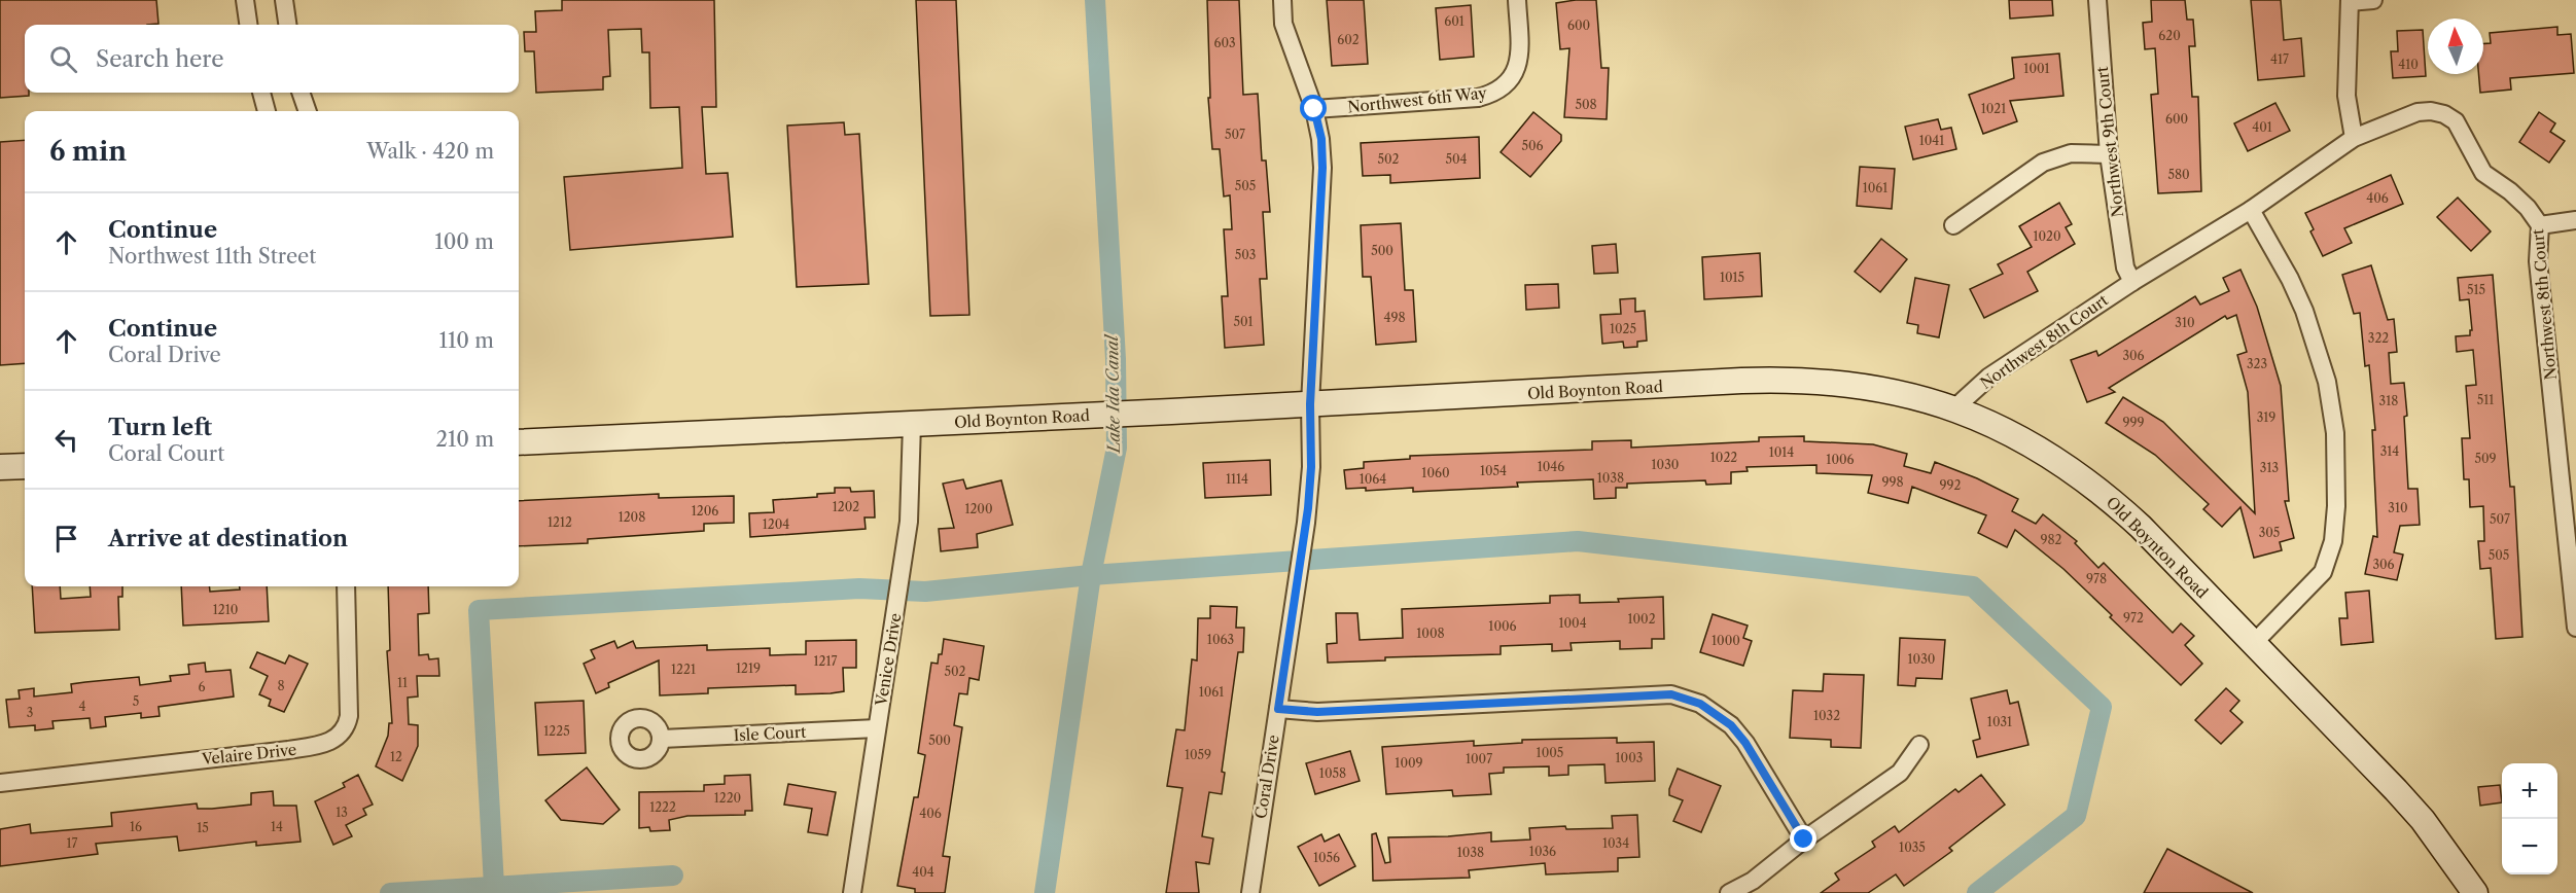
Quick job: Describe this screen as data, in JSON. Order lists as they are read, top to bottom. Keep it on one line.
{"streets":{"street":["Northwest 6th Way","Northwest 9th Court","Northwest 8th Court","Old Boynton Road","Venice Drive","Isle Court","Velaire Drive","Coral Drive"]},"crossings":[["Northwest 6th Way","Coral Drive"],["Northwest 9th Court","Northwest 8th Court"],["Northwest 8th Court","Old Boynton Road"],["Old Boynton Road","Venice Drive"],["Old Boynton Road","Coral Drive"],["Venice Drive","Isle Court"]],"water":["Lake Ida Canal"],"house_numbers":["601","600","620","602","603","417","410","1001","508","1021","600","401","507","1041","506","502","504","580","505","1061","406","1020","500","503","1015","515","498","501","310","1025","322","306","323","511","318","319","999","314","1014","1022","509","1006","1030","1046","313","1054","1060","1038","1114","1064","998","992","1202","310","1200","1206","1208","507","1212","1204","305","982","505","306","978","1210","972","1002","1004","1006","1008","1063","1000","1030","1217","1219","1221","502","11","8","6","1061","5","4","3","1032","1031","1225","500","1005","1059","12","1003","1007","1009","1058","1220","1222","13","406","16","14","15","17","1034","1035","1036","1038","1056","404"],"north":"top","page":{"search":"Search here","heading":["6 min","Walk · 420 m"],"list":[["Continue","Northwest 11th Street","100 m"],["Continue","Coral Drive","110 m"],["Turn left","Coral Court","210 m"],"Arrive at destination"],"map_buttons":["+","−"]}}
